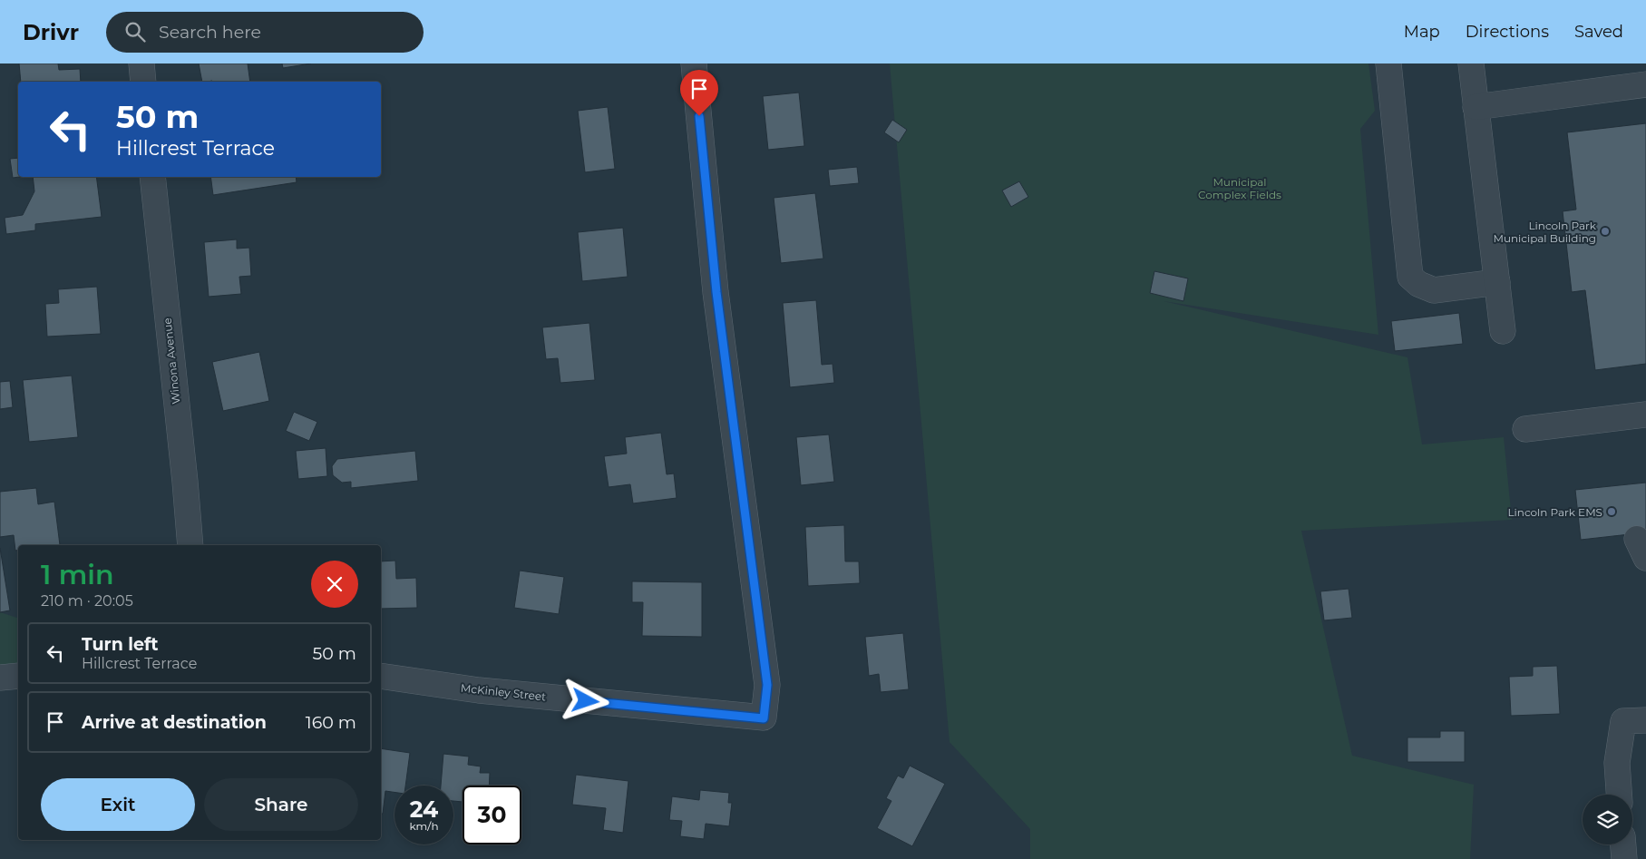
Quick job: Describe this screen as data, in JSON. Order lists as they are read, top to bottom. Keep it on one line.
{"streets":{"street":["Winona Avenue","McKinley Street"]},"parks":["Municipal Complex Fields"],"places":["Lincoln Park Municipal Building","Lincoln Park EMS"],"page":{"header":"Drivr","search":"Search here","nav":["Map","Directions","Saved"],"turn":["50 m","Hillcrest Terrace"],"heading":["1 min","210 m · 20:05"],"list":[{"name":"Turn left","note":"Hillcrest Terrace","value":"50 m"},{"name":"Arrive at destination","value":"160 m"}],"buttons":["Exit","Share"],"speed":"24 km/h","limit":"30"}}
